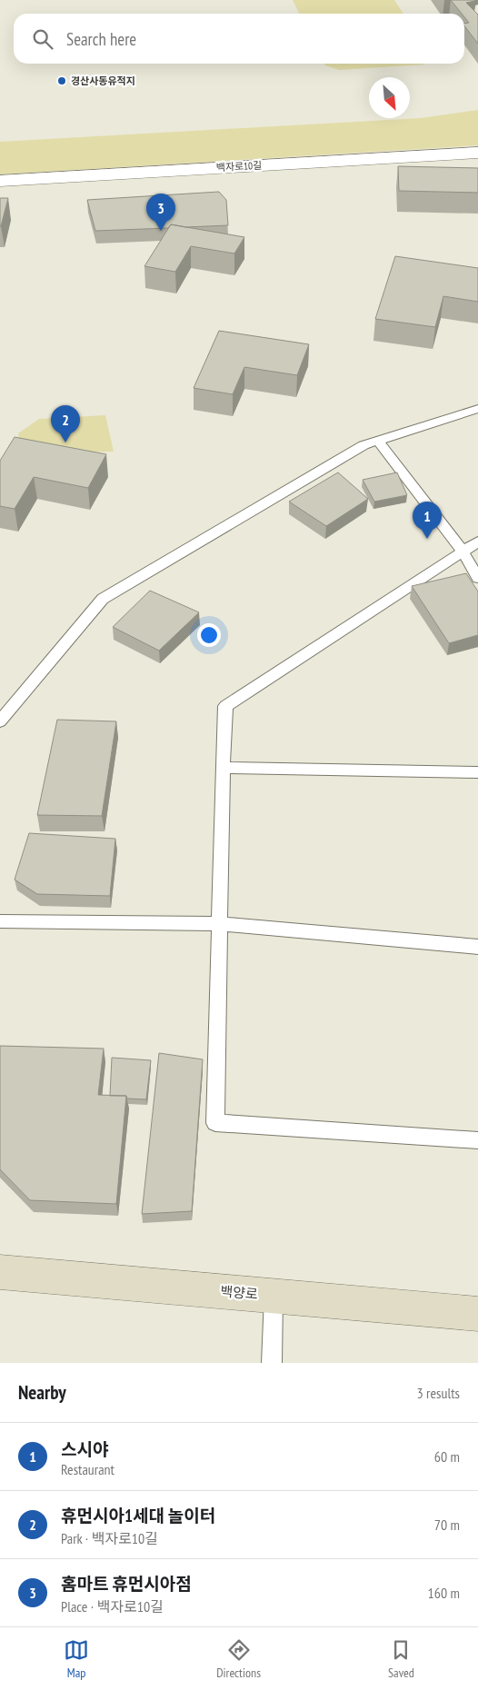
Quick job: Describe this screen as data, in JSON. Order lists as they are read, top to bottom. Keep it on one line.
{"streets":{"street":["백자로10길","백양로"]},"places":["경산사동유적지"],"north":"bottom right","page":{"search":"Search here","pins":["3","2","1"],"heading":["Nearby","3 results"],"list":[{"mark":"1","name":"스시야","note":"Restaurant","value":"60 m"},{"mark":"2","name":"휴먼시아1세대 놀이터","note":"Park · 백자로10길","value":"70 m"},{"mark":"3","name":"홈마트 휴먼시아점","note":"Place · 백자로10길","value":"160 m"}],"nav":["Map","Directions","Saved"]}}
